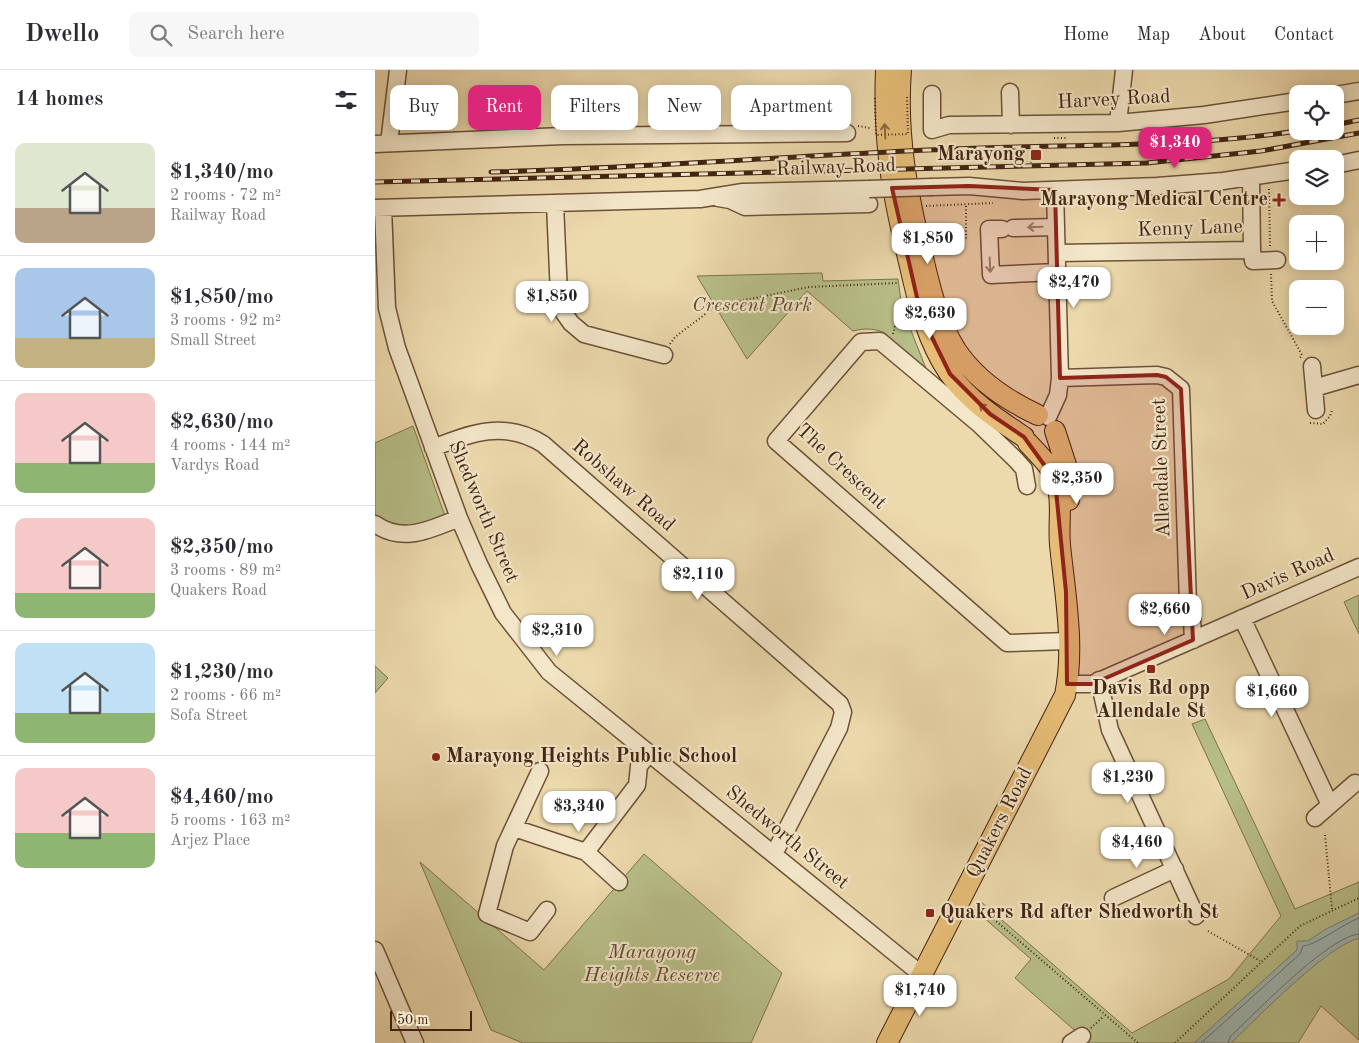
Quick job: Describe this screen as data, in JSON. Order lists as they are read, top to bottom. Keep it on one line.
{"streets":{"main road":["Quakers Road"],"street":["Harvey Road","Railway Road","Kenny Lane","The Crescent","Allendale Street","Robshaw Road","Shedworth Street","Davis Road"]},"crossings":[["Railway Road","Kenny Lane"],["Railway Road","Shedworth Street"],["The Crescent","Quakers Road"],["Allendale Street","Davis Road"],["Robshaw Road","Shedworth Street"],["Shedworth Street","Quakers Road"],["Davis Road","Quakers Road"]],"parks":["Crescent Park","Marayong Heights Reserve"],"places":{"transit":["Marayong","Davis Rd opp Allendale St","Quakers Rd after Shedworth St"],"health":["Marayong Medical Centre"],"other":["Marayong Heights Public School"]},"scale_bar":"50 m","page":{"header":"Dwello","search":"Search here","nav":["Home","Map","About","Contact"],"heading":"14 homes","map_buttons":["+","−"],"chip":["Buy","Rent","Filters","New","Apartment"],"price":["$1,340","$1,850","$2,470","$1,850","$2,630","$2,350","$2,110","$2,660","$2,310","$1,660","$1,230","$3,340","$4,460","$1,740"],"list":[{"name":"$1,340/mo","note":"2 rooms · 72 m² · Railway Road"},{"name":"$1,850/mo","note":"3 rooms · 92 m² · Small Street"},{"name":"$2,630/mo","note":"4 rooms · 144 m² · Vardys Road"},{"name":"$2,350/mo","note":"3 rooms · 89 m² · Quakers Road"},{"name":"$1,230/mo","note":"2 rooms · 66 m² · Sofa Street"},{"name":"$4,460/mo","note":"5 rooms · 163 m² · Arjez Place"}],"scale":"50 m"}}
